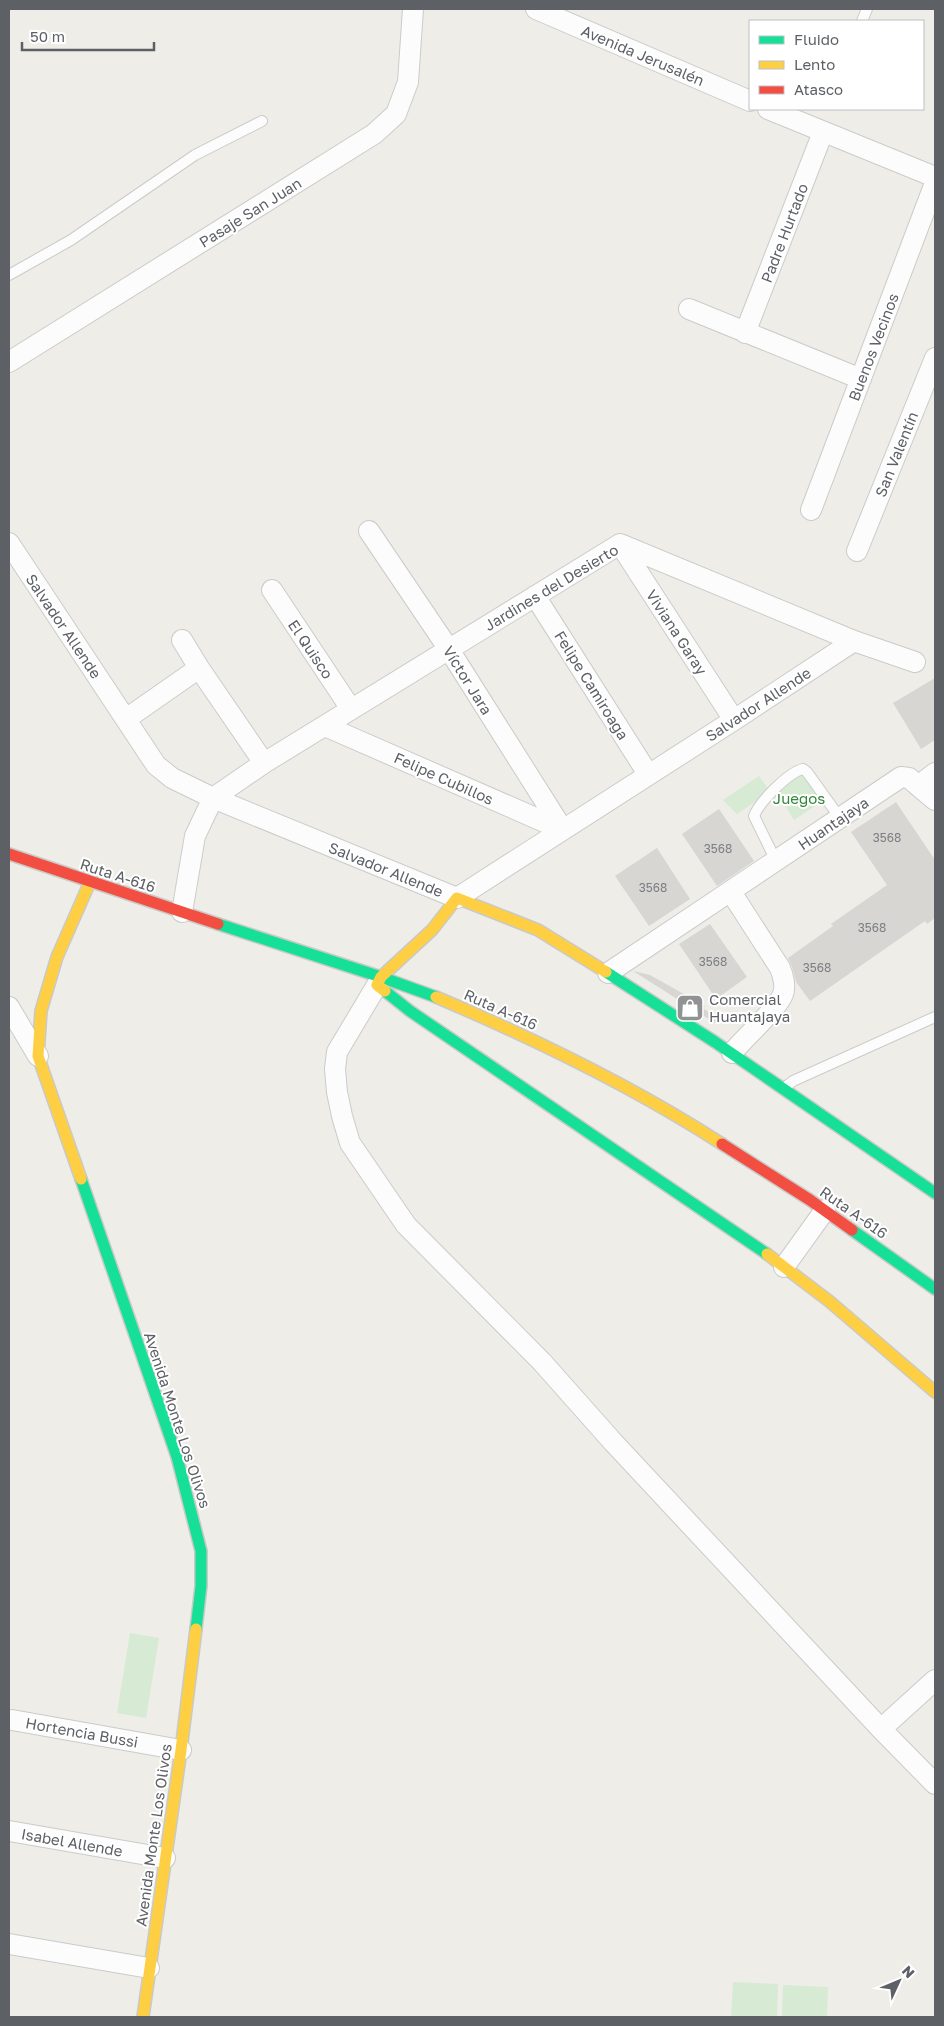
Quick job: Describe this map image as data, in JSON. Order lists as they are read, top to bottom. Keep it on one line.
{"streets":{"street":["Avenida Jerusalén","Pasaje San Juan","Padre Hurtado","Buenos Vecinos","San Valentín","Jardines del Desierto","Salvador Allende","Viviana Garay","El Quisco","Víctor Jara","Felipe Camiroaga","Felipe Cubillos","Huantajaya","Ruta A-616","Avenida Monte Los Olivos","Hortencia Bussi","Isabel Allende"]},"crossings":[["Jardines del Desierto","Salvador Allende"],["Jardines del Desierto","Viviana Garay"],["Jardines del Desierto","El Quisco"],["Jardines del Desierto","Víctor Jara"],["Jardines del Desierto","Felipe Camiroaga"],["Jardines del Desierto","Felipe Cubillos"],["Salvador Allende","Viviana Garay"],["Salvador Allende","Víctor Jara"],["Salvador Allende","Felipe Camiroaga"],["Salvador Allende","Felipe Cubillos"],["Víctor Jara","Felipe Cubillos"],["Ruta A-616","Avenida Monte Los Olivos"],["Avenida Monte Los Olivos","Hortencia Bussi"],["Avenida Monte Los Olivos","Isabel Allende"]],"parks":["Juegos"],"places":{"shop":["Comercial Huantajaya"]},"house_numbers":["3568","3568","3568","3568","3568","3568"],"legend":["Fluido","Lento","Atasco"],"scale_bar":"50 m","north":"top right"}
